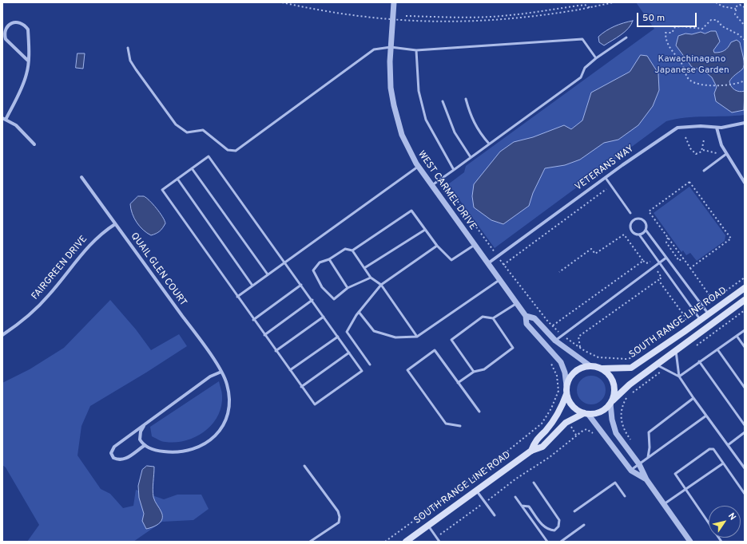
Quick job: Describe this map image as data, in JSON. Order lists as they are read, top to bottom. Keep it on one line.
{"streets":{"main road":["SOUTH RANGE LINE ROAD"],"street":["VETERANS WAY","WEST CARMEL DRIVE","FAIRGREEN DRIVE","QUAIL GLEN COURT"]},"crossings":[["VETERANS WAY","WEST CARMEL DRIVE"],["WEST CARMEL DRIVE","SOUTH RANGE LINE ROAD"],["FAIRGREEN DRIVE","QUAIL GLEN COURT"]],"parks":["Kawachinagano Japanese Garden"],"scale_bar":"50 m","north":"top right"}
